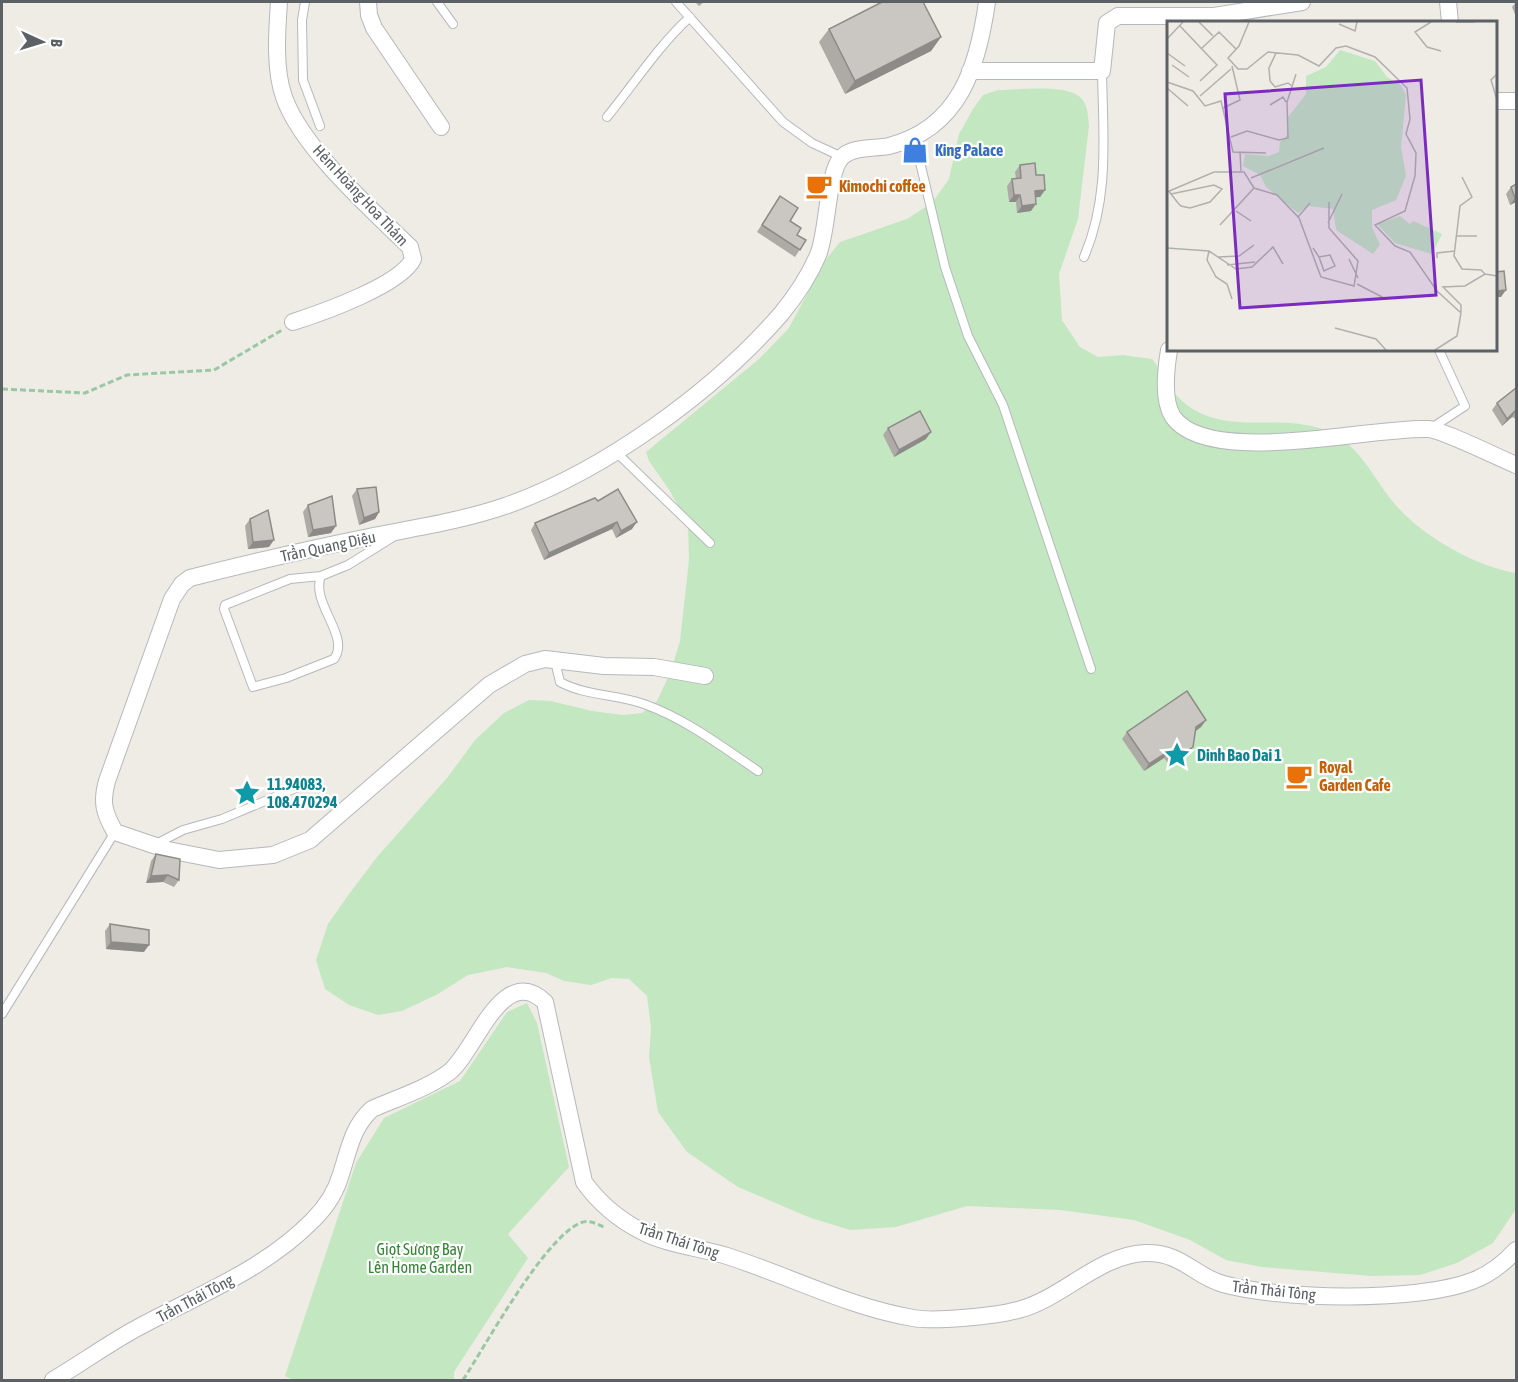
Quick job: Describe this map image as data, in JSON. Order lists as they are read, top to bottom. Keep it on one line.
{"streets":{"street":["Hẻm Hoàng Hoa Thám","Trần Quang Diệu","Trần Thái Tông"]},"parks":["Giọt Sương Bay Lên Home Garden"],"places":{"shop":["King Palace"],"cafe":["Kimochi coffee","Royal Garden Cafe"],"place":["Dinh Bao Dai 1","11.94083, 108.470294"]},"north":"right"}
